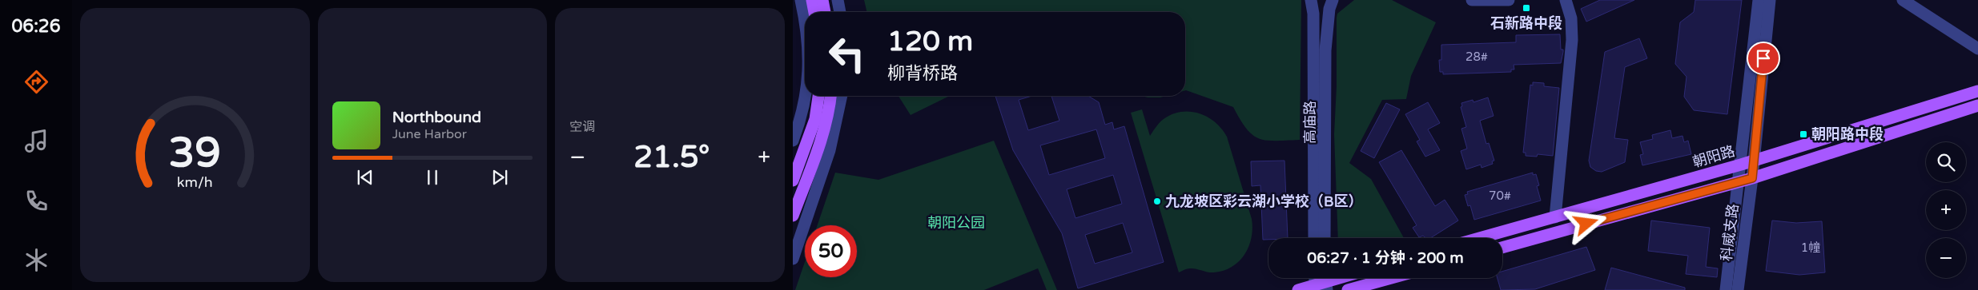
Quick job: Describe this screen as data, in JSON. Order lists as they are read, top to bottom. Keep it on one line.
{"streets":{"main road":["朝阳路"],"street":["高庙路","科威支路"]},"crossings":[["朝阳路","科威支路"]],"parks":["朝阳公园"],"places":{"transit":["石新路中段","朝阳路中段"],"other":["九龙坡区彩云湖小学校（B区）"]},"house_numbers":["28#","70#","1幢"],"page":{"tabs":"06:26","tile":"空调","turn":["120 m","柳背桥路"],"song":["Northbound","June Harbor"],"heat":["−","21.5°","+"],"map_buttons":["+","−"],"limit":"50","trip":"06:27 · 1 分钟 · 200 m","gauge":["39","km/h"]}}
